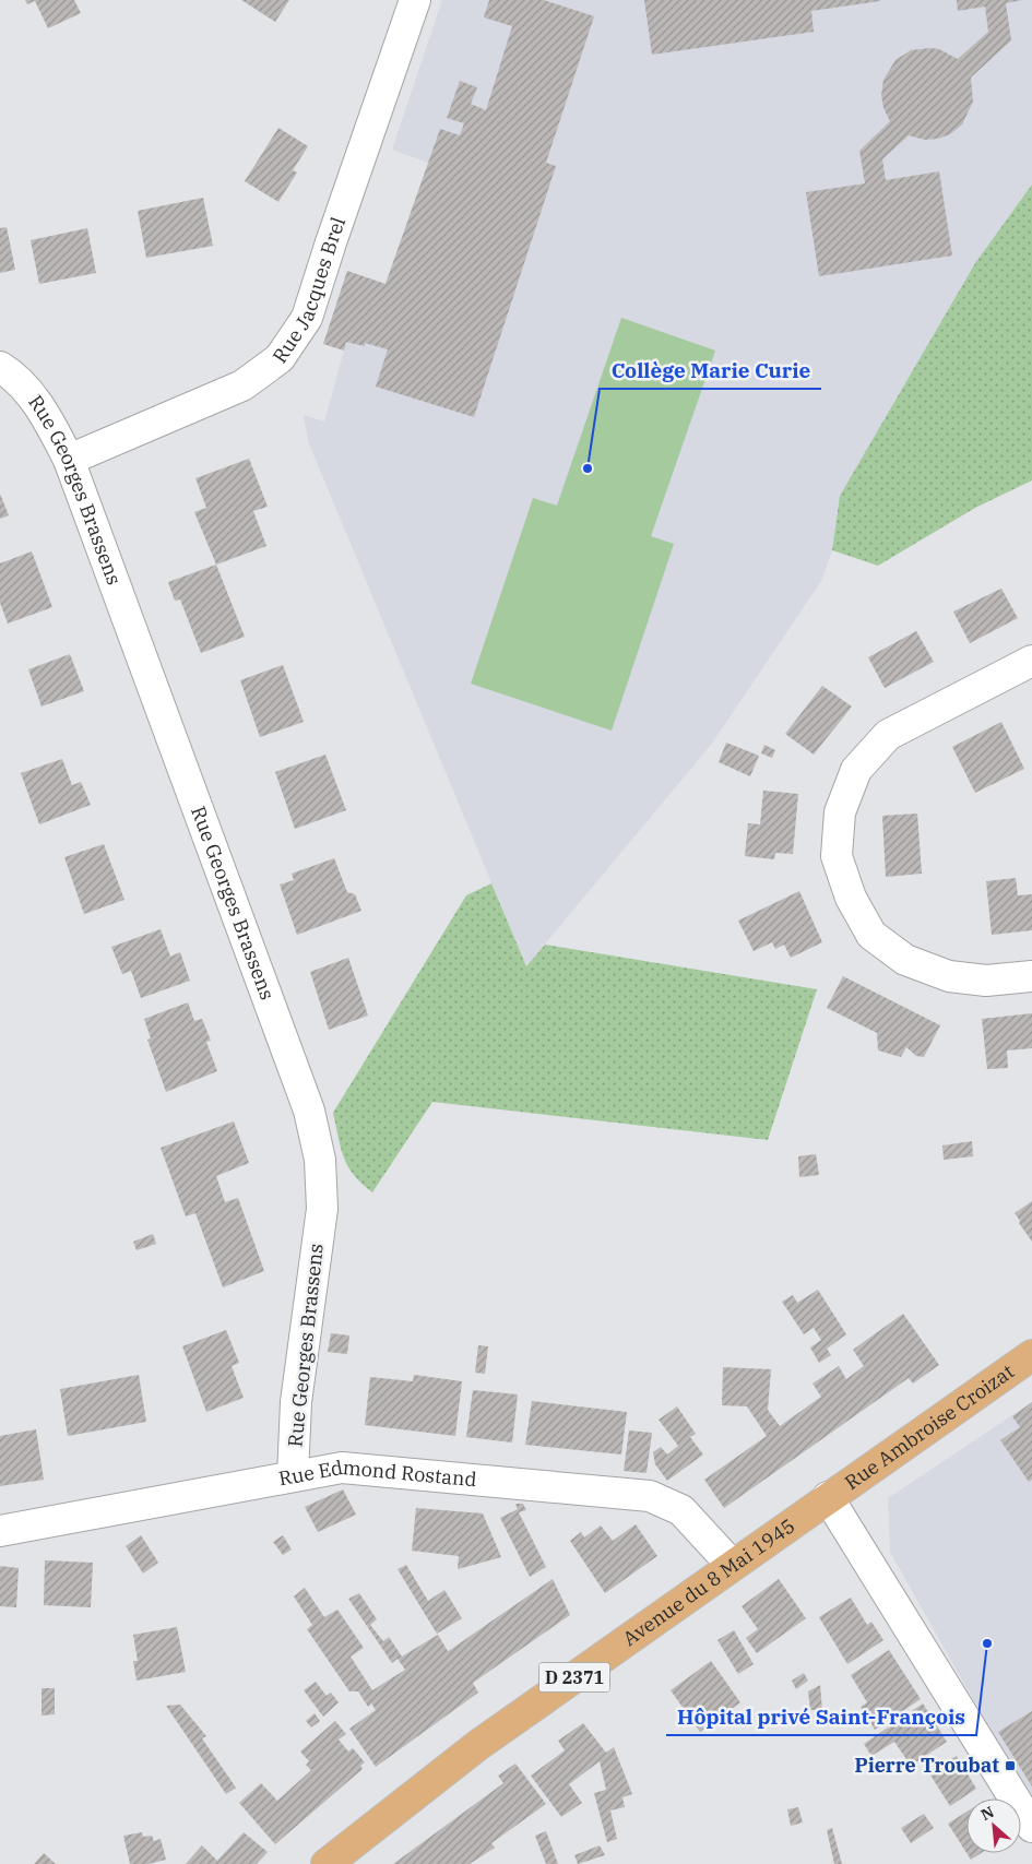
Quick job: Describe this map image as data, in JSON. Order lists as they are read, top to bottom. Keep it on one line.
{"streets":{"main road":["Rue Ambroise Croizat","Avenue du 8 Mai 1945","D 2371"],"street":["Rue Jacques Brel","Rue Georges Brassens","Rue Edmond Rostand"]},"crossings":[["Rue Jacques Brel","Rue Georges Brassens"],["Rue Georges Brassens","Rue Edmond Rostand"],["Rue Ambroise Croizat","Avenue du 8 Mai 1945"],["Rue Edmond Rostand","Avenue du 8 Mai 1945"]],"places":{"other":["Collège Marie Curie","Hôpital privé Saint-François"],"transit":["Pierre Troubat"]},"north":"top left"}
